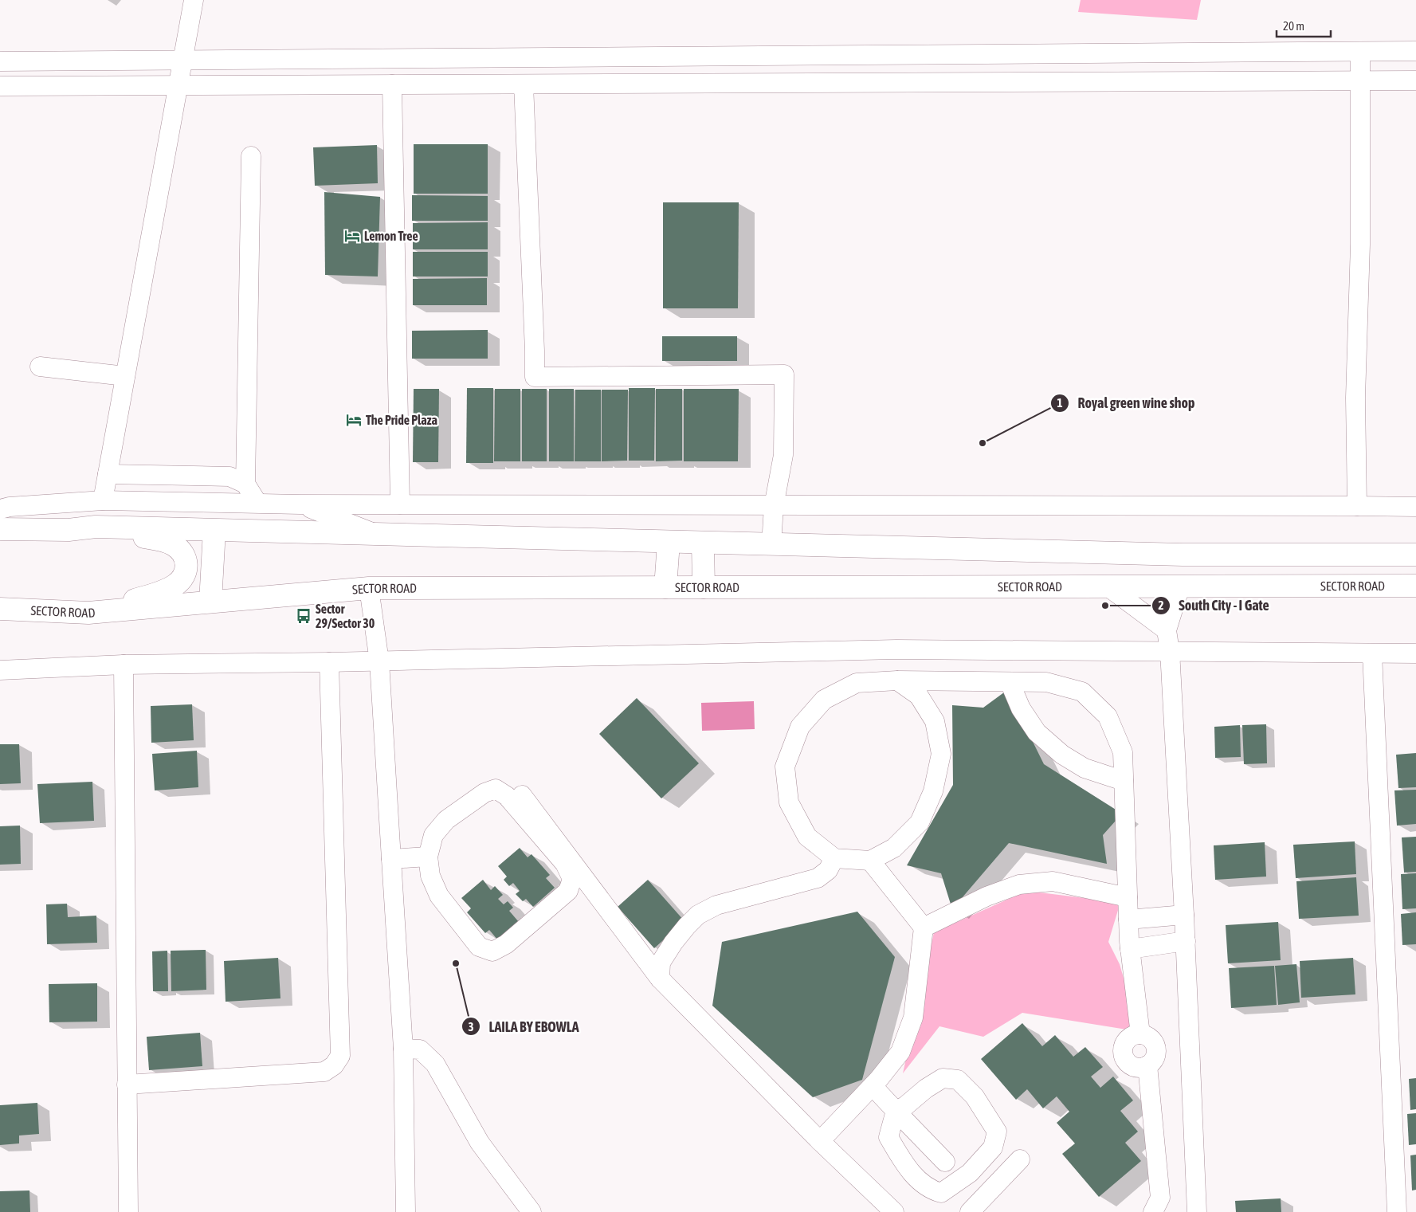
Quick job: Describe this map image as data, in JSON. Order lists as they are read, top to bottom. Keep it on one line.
{"streets":{"main road":["SECTOR ROAD"]},"places":{"hotel":["Lemon Tree","The Pride Plaza"],"other":["Royal green wine shop","South City - I Gate","LAILA BY EBOWLA"],"bus stop":["Sector 29/Sector 30"]},"scale_bar":"20 m"}
